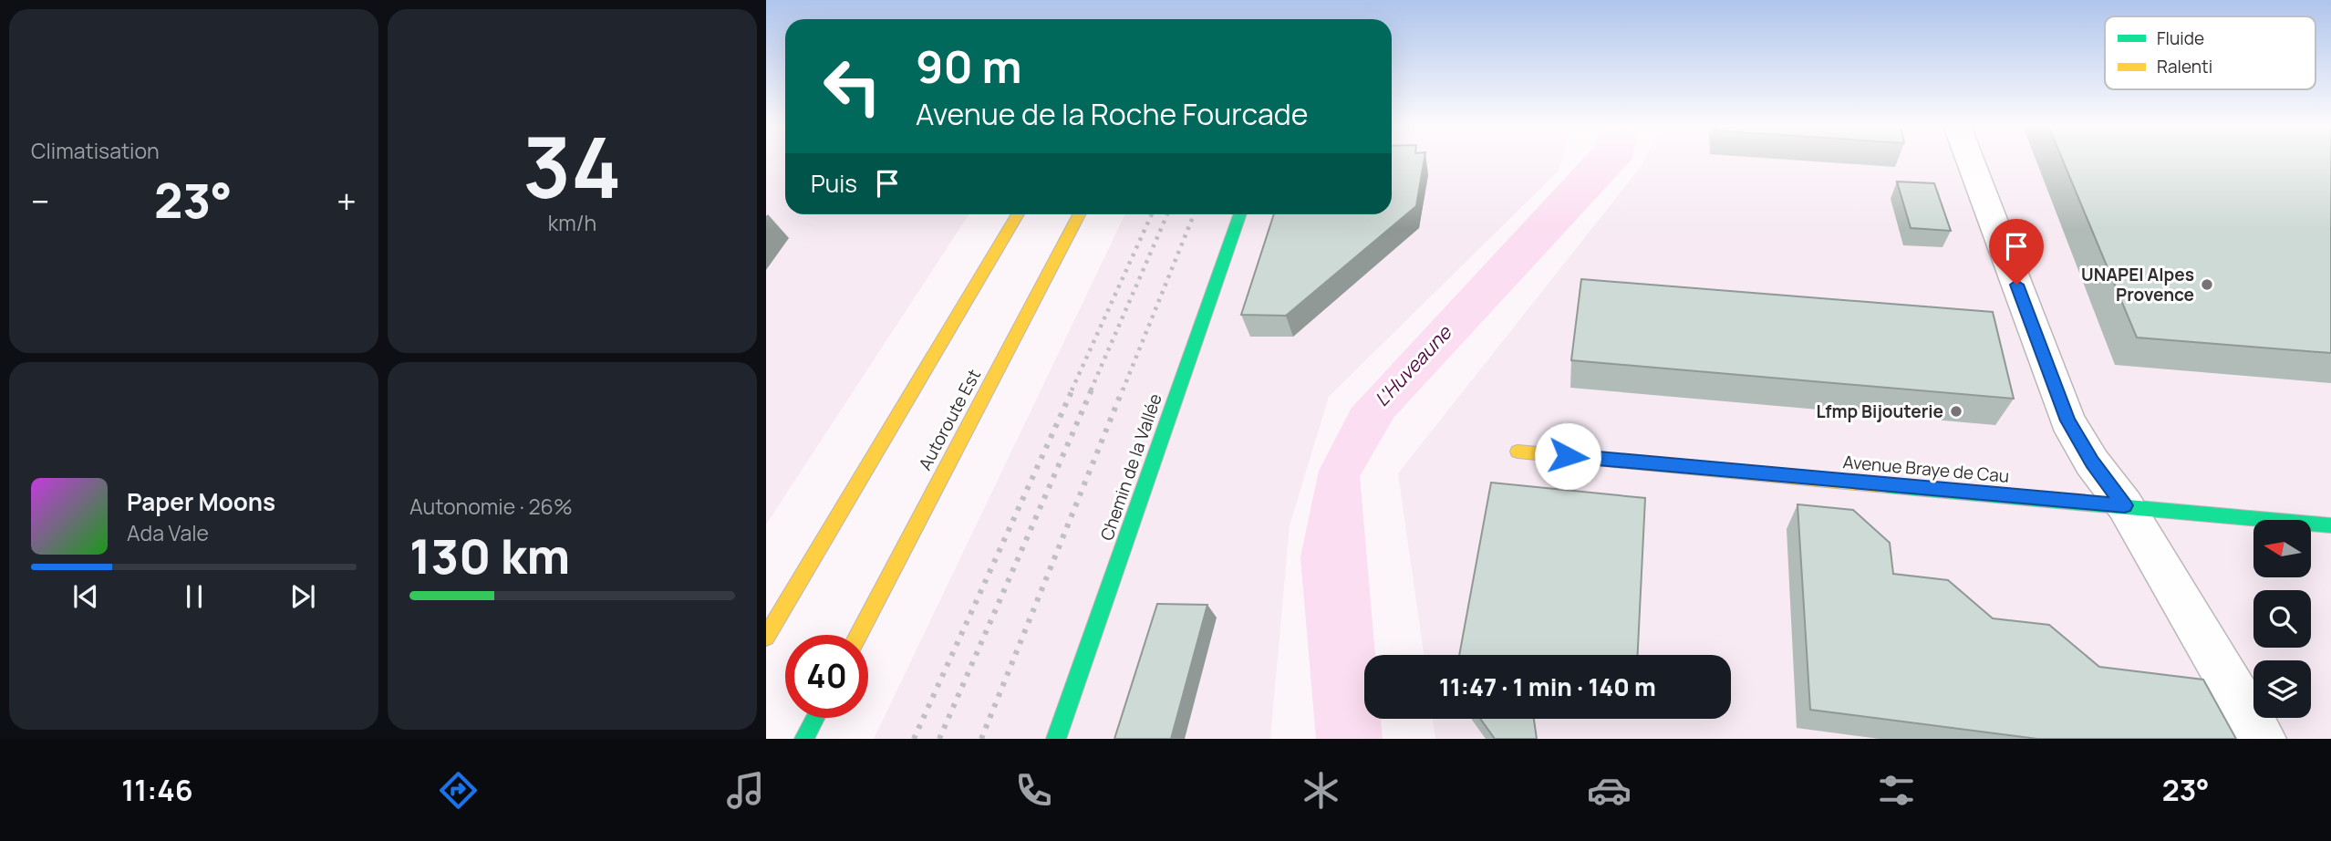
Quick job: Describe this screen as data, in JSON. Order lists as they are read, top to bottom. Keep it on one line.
{"streets":{"main road":["Autoroute Est","Chemin de la Vallée","Avenue Braye de Cau"]},"water":["L'Huveaune"],"places":["UNAPEI Alpes Provence","Lfmp Bijouterie"],"legend":["Fluide","Ralenti"],"north":"left","page":{"tile":["Climatisation",["34","km/h"],["Autonomie · 26%","130 km"]],"turn":["90 m","Avenue de la Roche Fourcade"],"then":"Puis","heat":["−","23°","+"],"song":["Paper Moons","Ada Vale"],"limit":"40","trip":"11:47 · 1 min · 140 m","tabs":["11:46","23°"]}}
